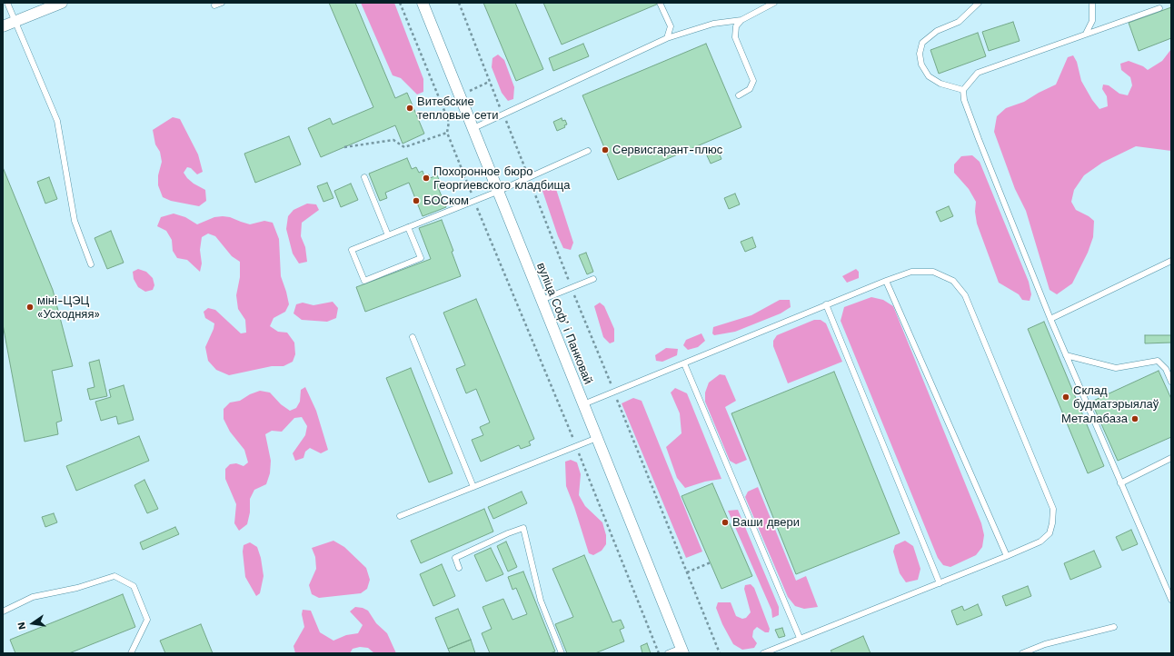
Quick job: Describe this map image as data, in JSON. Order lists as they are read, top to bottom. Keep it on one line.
{"streets":{"street":["вуліца Софʼі Панковай"]},"places":["Витебские тепловые сети","Сервисгарант-плюс","Похоронное бюро Георгиевского кладбища","БОСком","міні-ЦЭЦ «Усходняя»","Склад будматэрыялаў","Металабаза","Ваши двери"],"north":"left"}
